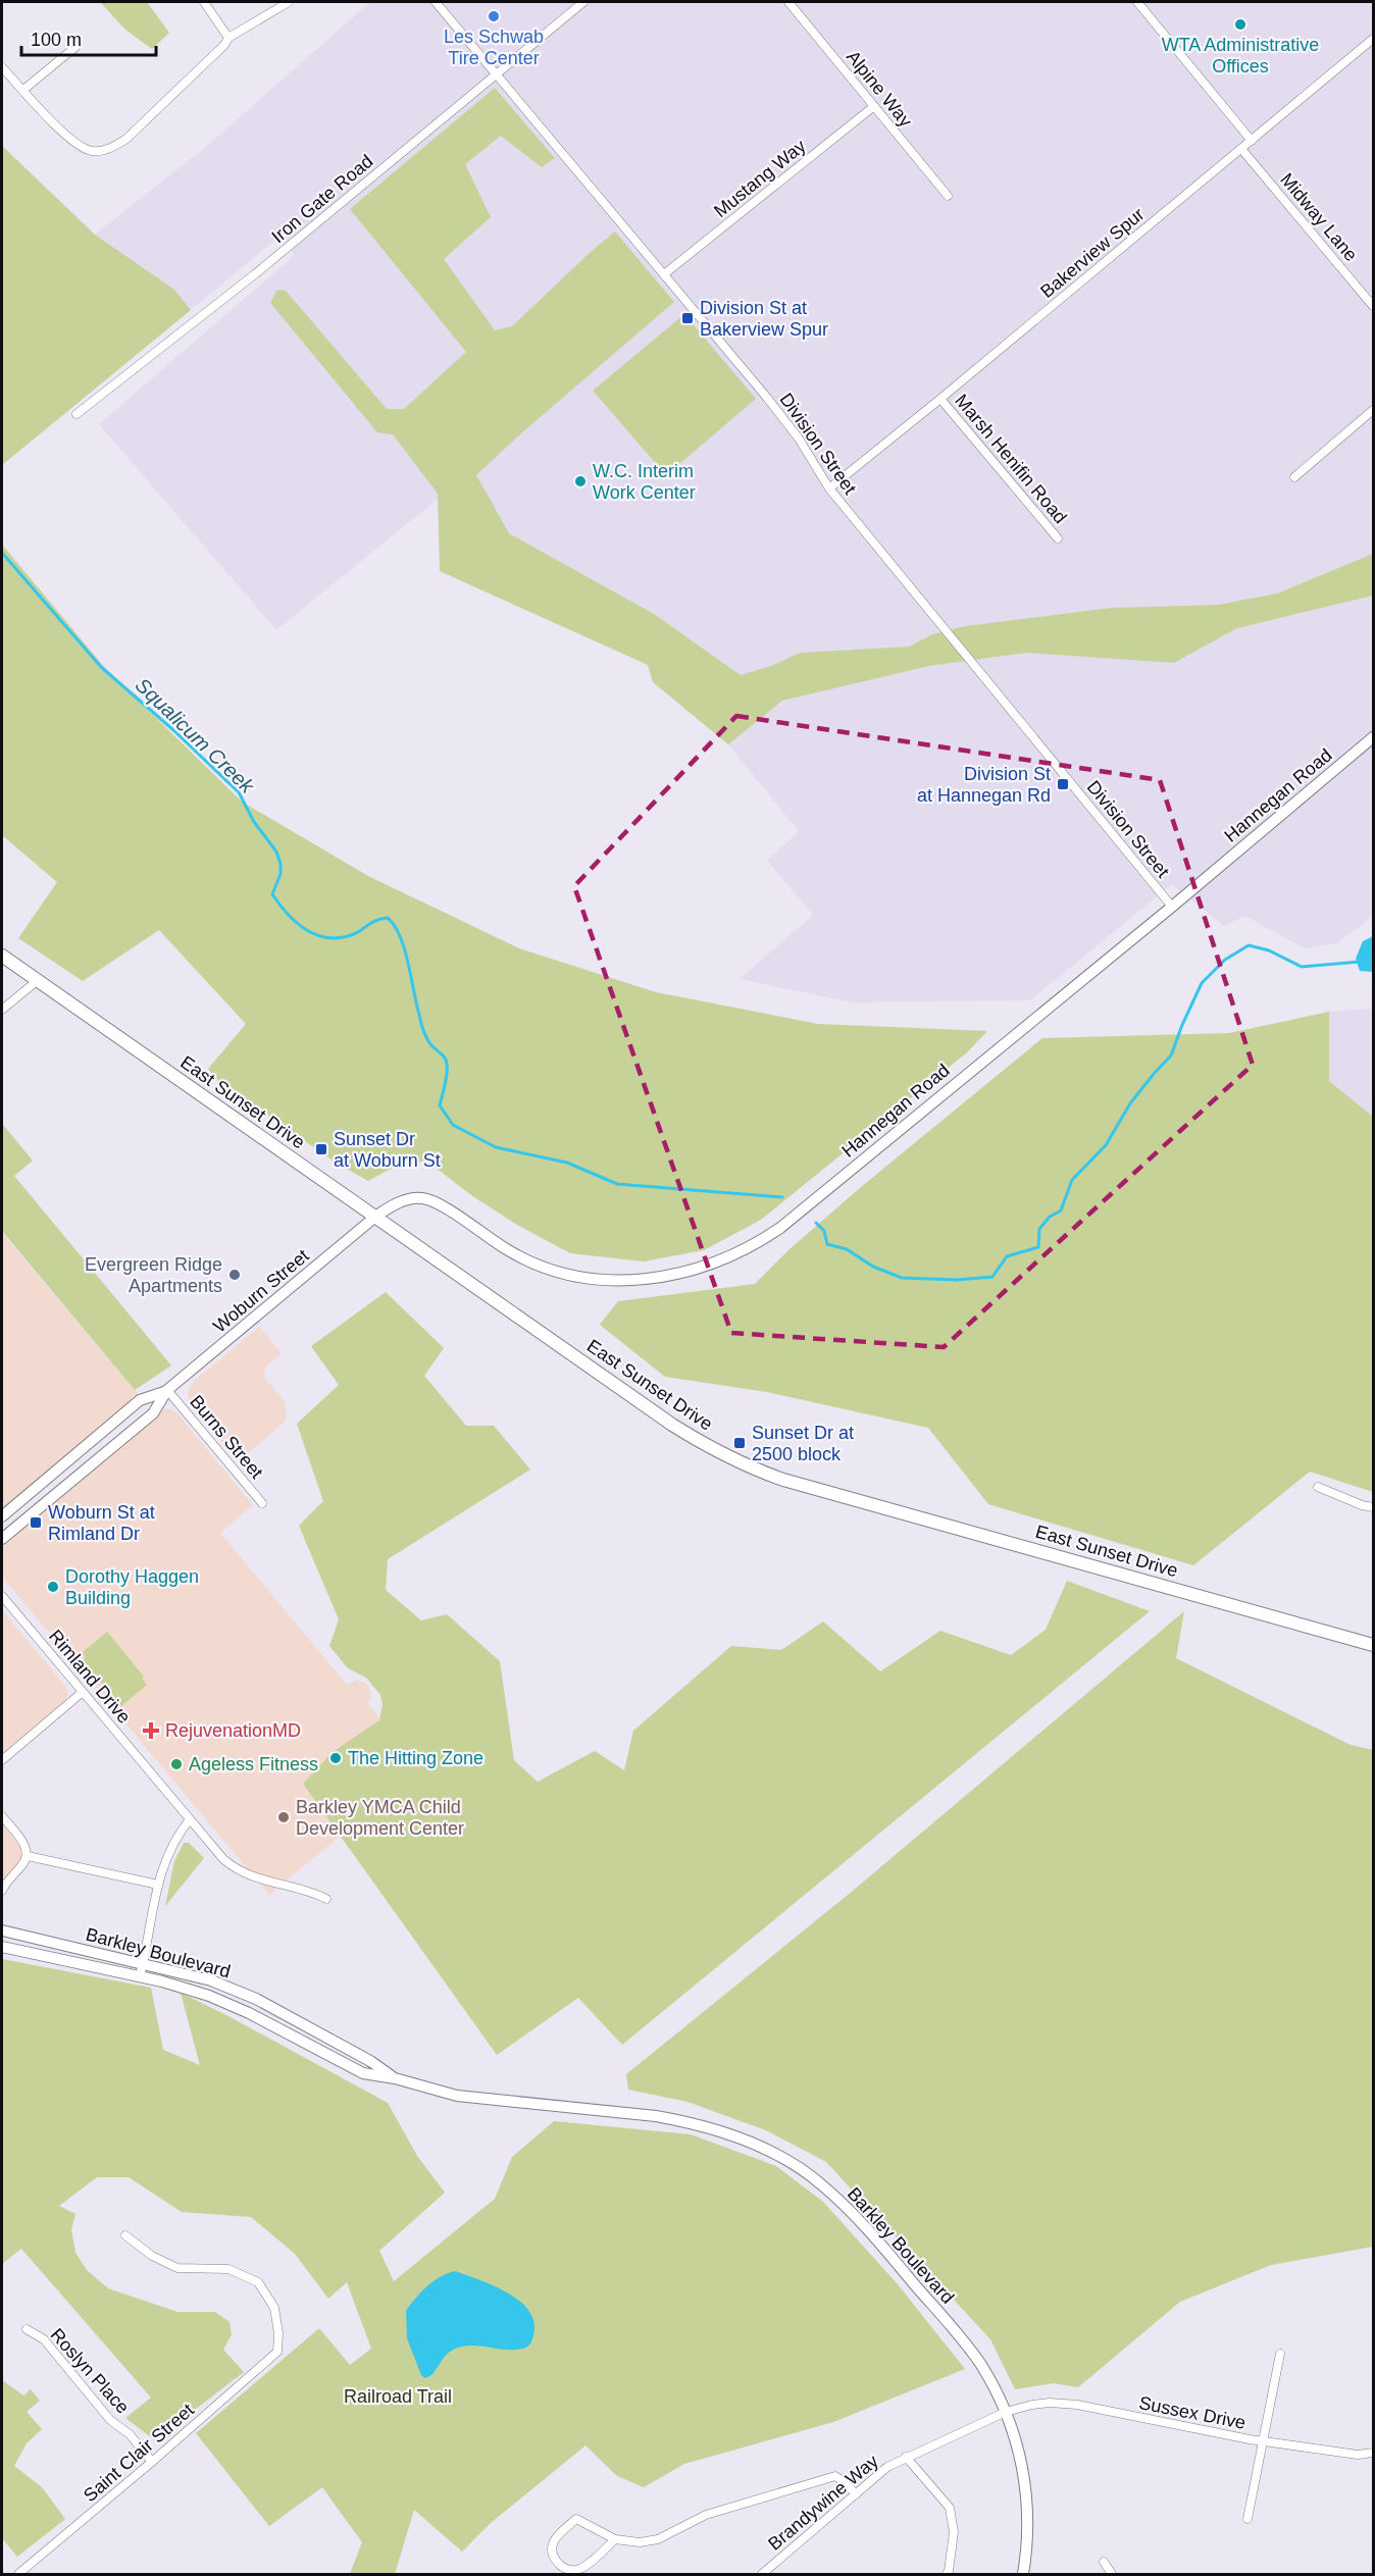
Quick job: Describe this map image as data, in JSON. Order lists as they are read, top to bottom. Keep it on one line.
{"streets":{"main road":["Hannegan Road","East Sunset Drive","Woburn Street","Barkley Boulevard"],"street":["Alpine Way","Mustang Way","Iron Gate Road","Midway Lane","Bakerview Spur","Division Street","Marsh Henifin Road","Burns Street","Rimland Drive","Roslyn Place","Sussex Drive","Saint Clair Street","Brandywine Way"]},"crossings":[["Alpine Way","Mustang Way"],["Mustang Way","Division Street"],["Iron Gate Road","Division Street"],["Midway Lane","Bakerview Spur"],["Bakerview Spur","Division Street"],["Bakerview Spur","Marsh Henifin Road"],["Division Street","Hannegan Road"],["Hannegan Road","East Sunset Drive"],["Hannegan Road","Woburn Street"],["East Sunset Drive","Woburn Street"],["Woburn Street","Burns Street"],["Barkley Boulevard","Sussex Drive"],["Barkley Boulevard","Brandywine Way"],["Roslyn Place","Saint Clair Street"],["Sussex Drive","Brandywine Way"]],"water":["Squalicum Creek"],"parks":["Railroad Trail"],"places":{"other":["Les Schwab Tire Center","WTA Administrative Offices","W.C. Interim Work Center","Evergreen Ridge Apartments","Dorothy Haggen Building","The Hitting Zone","Ageless Fitness","Barkley YMCA Child Development Center"],"transit":["Division St at Bakerview Spur","Division St at Hannegan Rd","Sunset Dr at Woburn St","Sunset Dr at 2500 block","Woburn St at Rimland Dr"],"health":["RejuvenationMD"]},"scale_bar":"100 m"}
